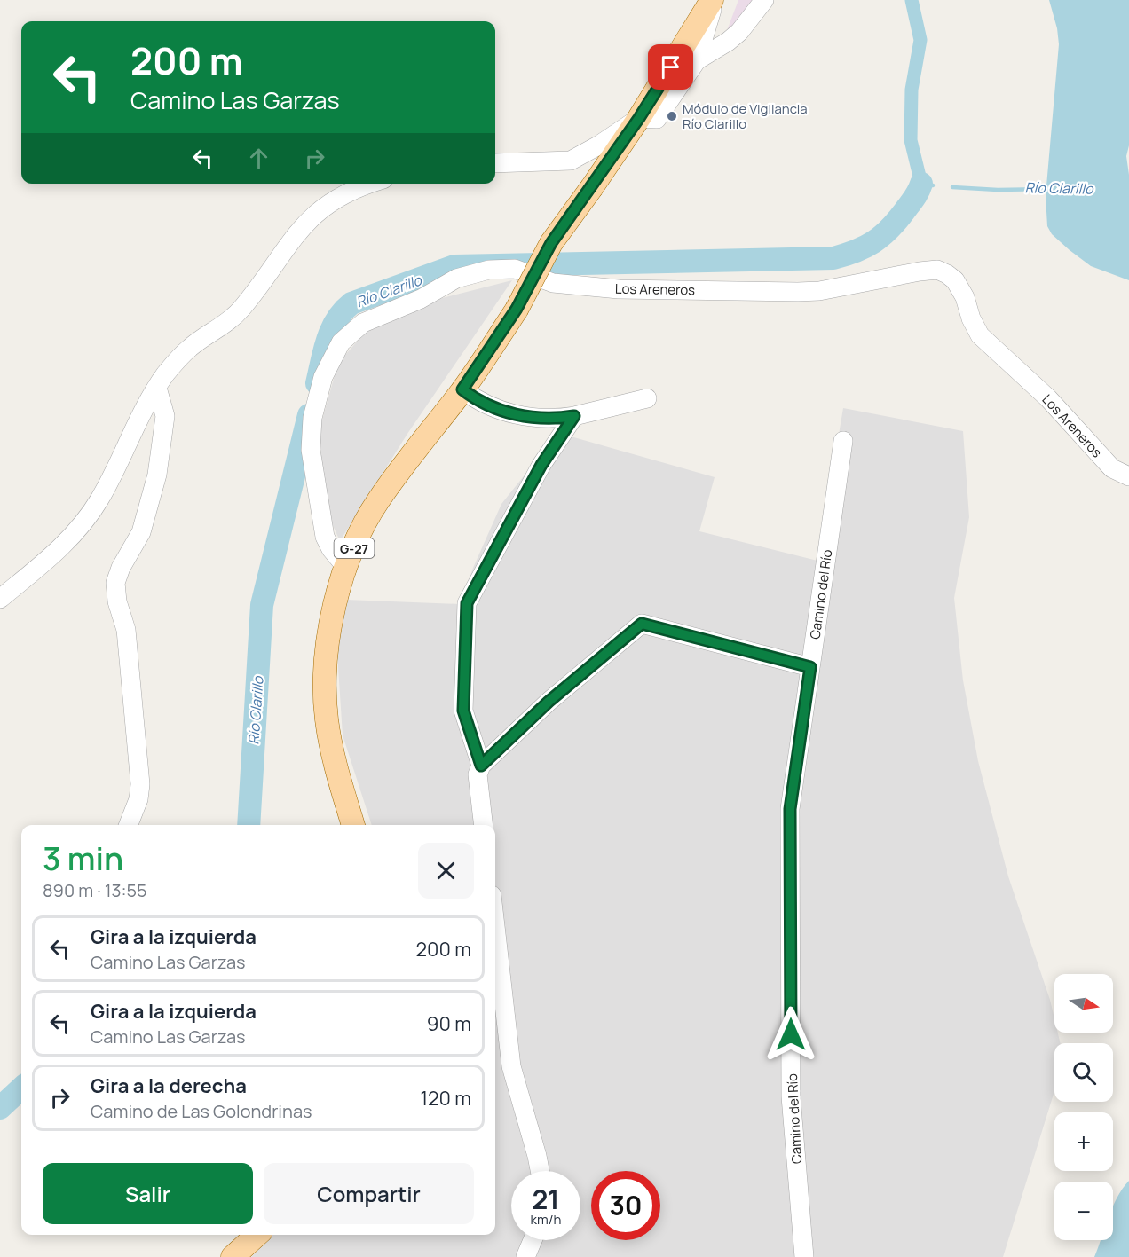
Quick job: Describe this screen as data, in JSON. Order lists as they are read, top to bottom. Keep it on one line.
{"streets":{"main road":["G-27"],"street":["Los Areneros","Camino del Río"]},"crossings":[["Los Areneros","G-27"]],"water":["Río Clarillo"],"places":["Módulo de Vigilancia Río Clarillo"],"north":"right","page":{"turn":["200 m","Camino Las Garzas"],"heading":["3 min","890 m · 13:55"],"list":[{"name":"Gira a la izquierda","note":"Camino Las Garzas","value":"200 m"},{"name":"Gira a la izquierda","note":"Camino Las Garzas","value":"90 m"},{"name":"Gira a la derecha","note":"Camino de Las Golondrinas","value":"120 m"}],"map_buttons":["+","−"],"buttons":["Salir","Compartir"],"speed":"21 km/h","limit":"30"}}
